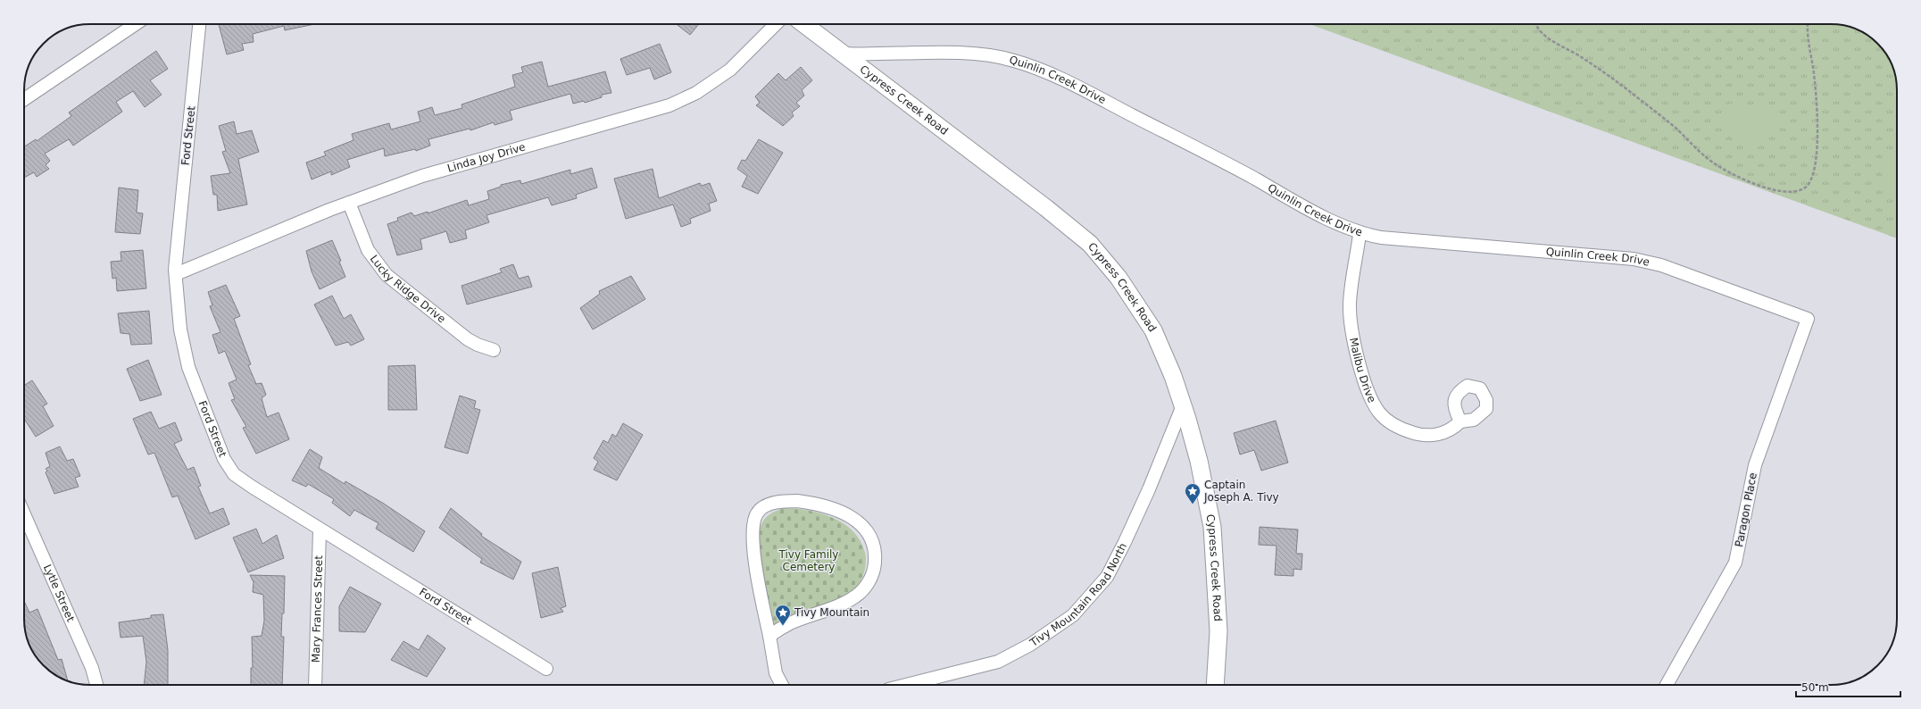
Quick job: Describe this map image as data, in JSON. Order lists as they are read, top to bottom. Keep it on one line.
{"streets":{"main road":["Cypress Creek Road"],"street":["Quinlin Creek Drive","Ford Street","Linda Joy Drive","Lucky Ridge Drive","Malibu Drive","Paragon Place","Lytle Street","Tivy Mountain Road North","Mary Frances Street"]},"crossings":[["Quinlin Creek Drive","Cypress Creek Road"],["Quinlin Creek Drive","Malibu Drive"],["Quinlin Creek Drive","Paragon Place"],["Cypress Creek Road","Tivy Mountain Road North"],["Ford Street","Linda Joy Drive"],["Ford Street","Mary Frances Street"],["Linda Joy Drive","Lucky Ridge Drive"]],"parks":["Tivy Family Cemetery"],"places":{"place":["Captain Joseph A. Tivy","Tivy Mountain"]},"scale_bar":"50 m"}
